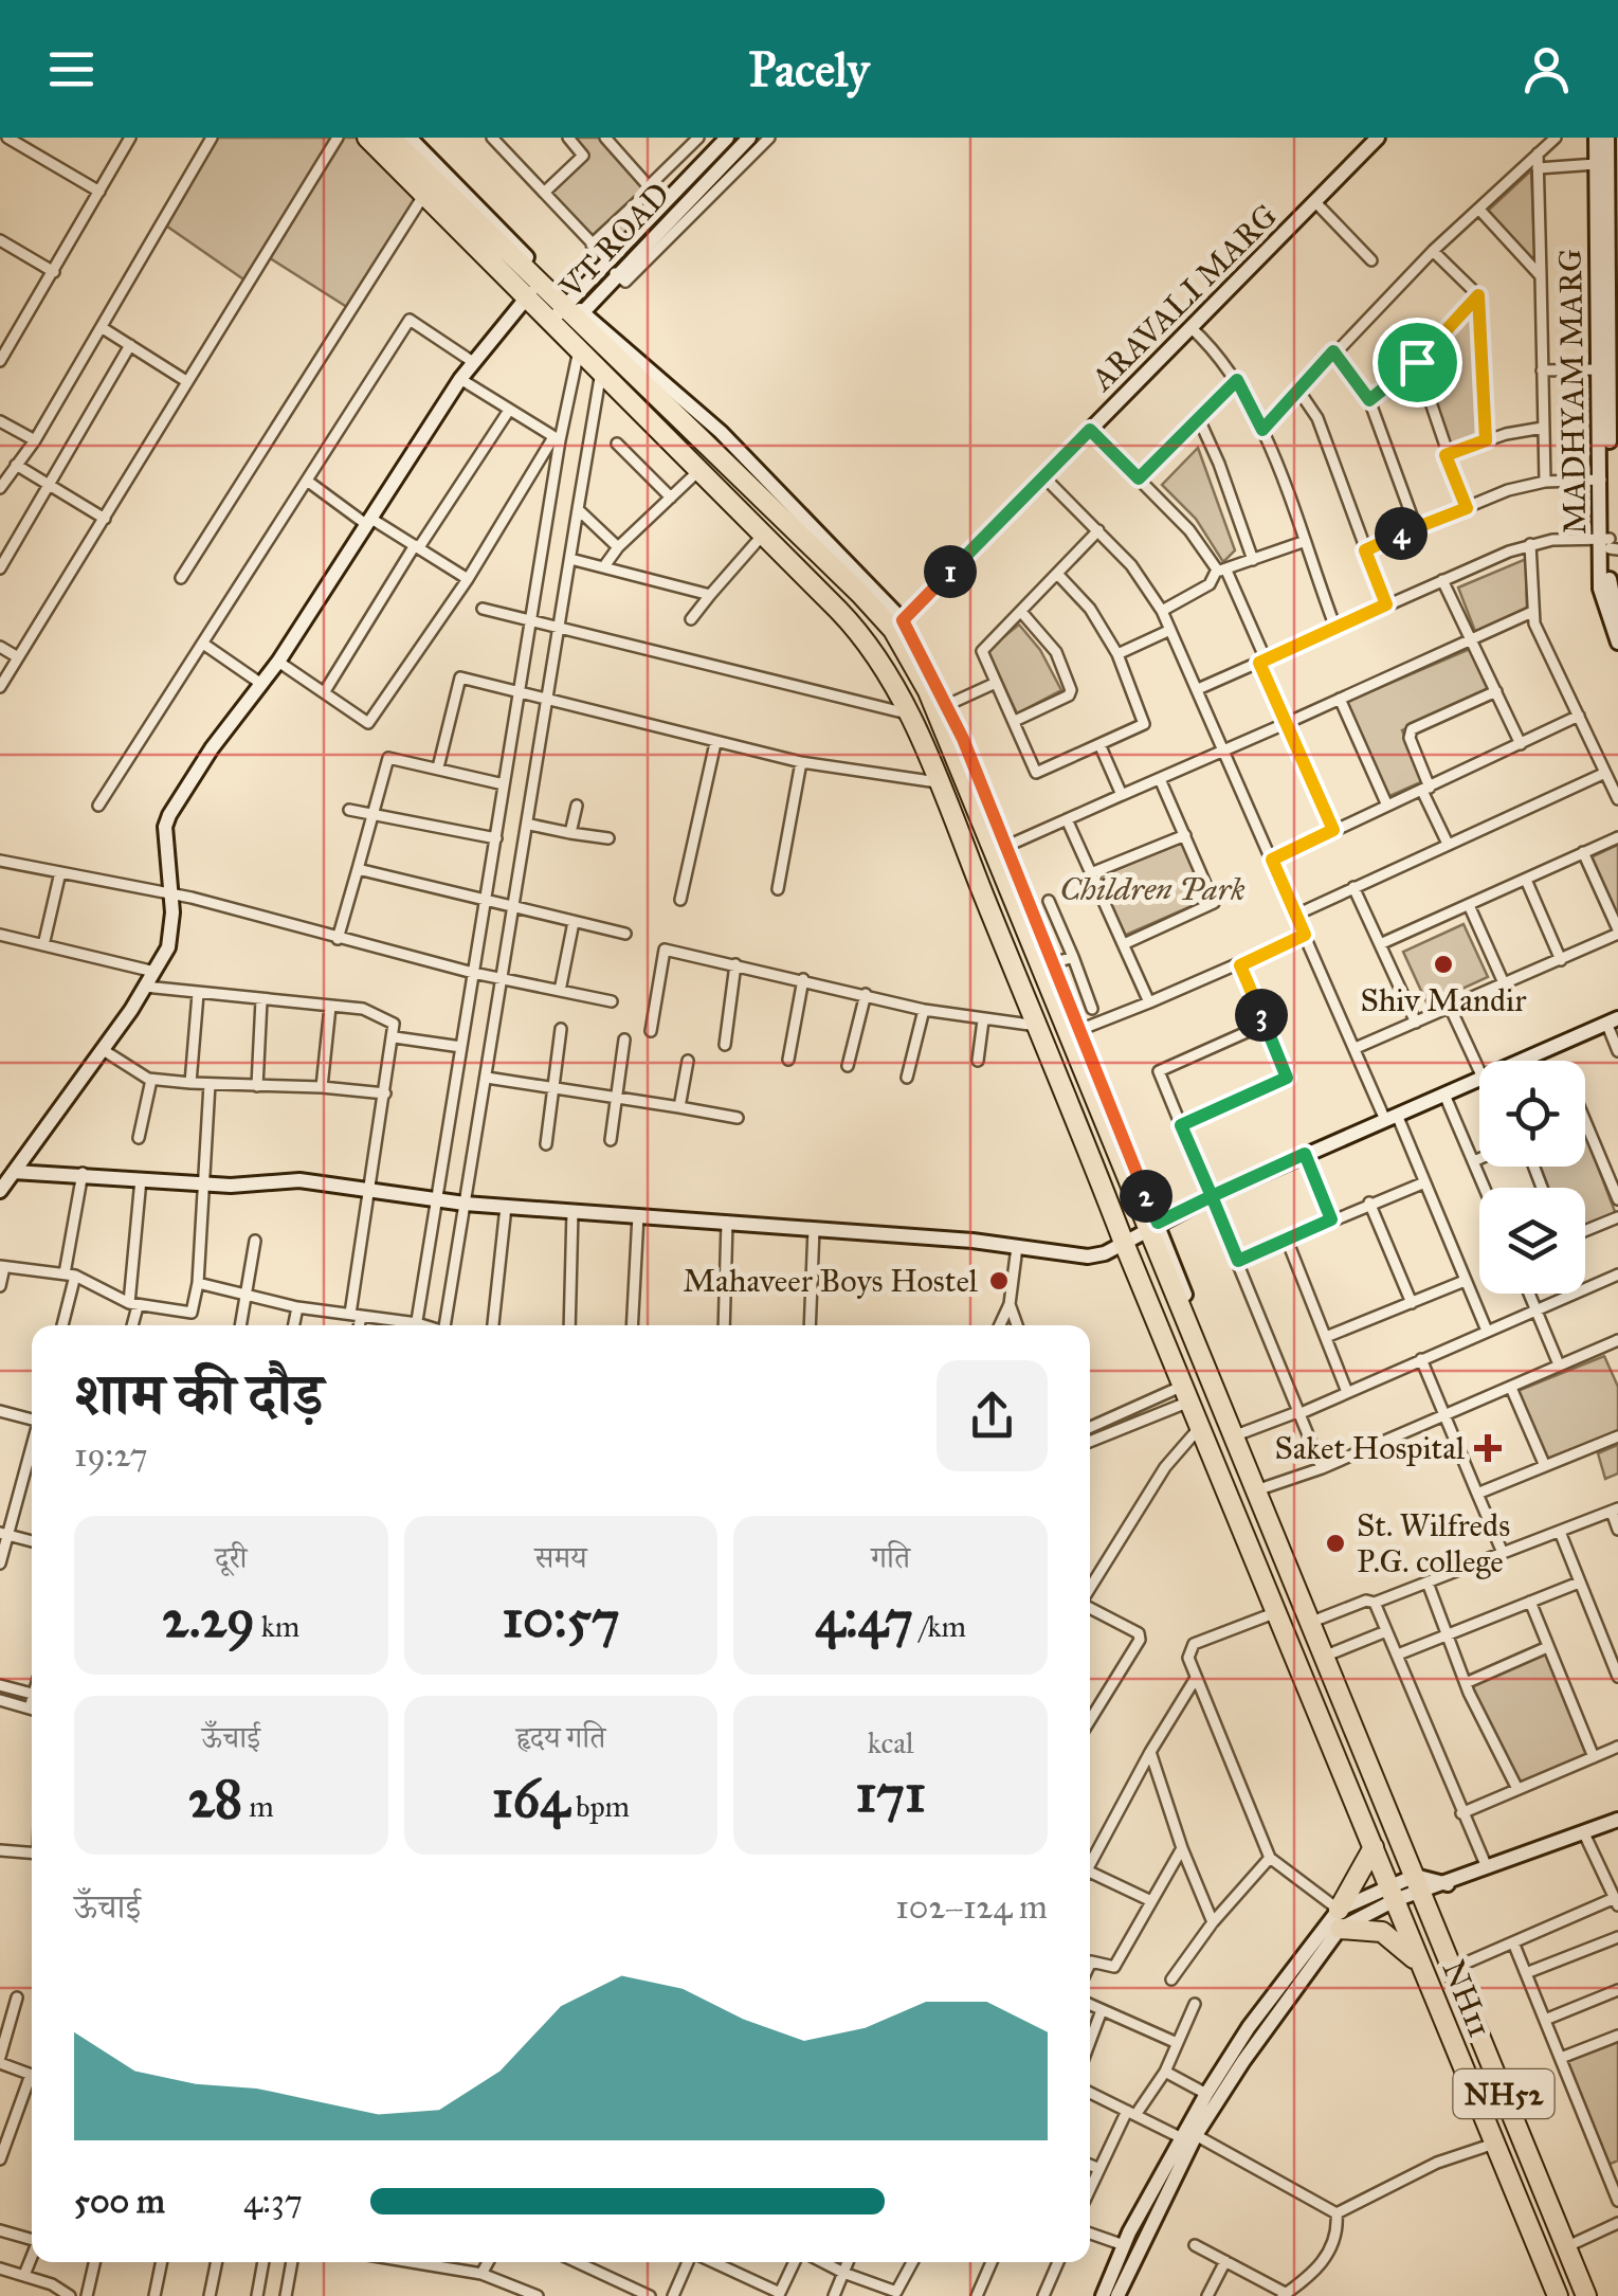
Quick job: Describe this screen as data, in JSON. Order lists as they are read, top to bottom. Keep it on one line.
{"streets":{"highway":["NH11","NH52"],"street":["VT ROAD","ARAVALI MARG","MADHYAM MARG"]},"crossings":[["VT ROAD","NH52"],["ARAVALI MARG","NH52"],["NH11","NH52"]],"parks":["Children Park"],"places":{"other":["Shiv Mandir","Mahaveer Boys Hostel","St. Wilfreds P.G. college"],"health":["Saket Hospital"]},"page":{"header":"Pacely","pins":["4","1","3","2"],"heading":["शाम की दौड़","19:27"],"stats":[["दूरी","2.29 km"],["समय","10:57"],["गति","4:47 /km"],["ऊँचाई","28 m"],["हृदय गति","164 bpm"],["kcal","171"]],"chart":["ऊँचाई","102–124 m"],"list":[{"name":"500 m","note":"4:37"}]}}
